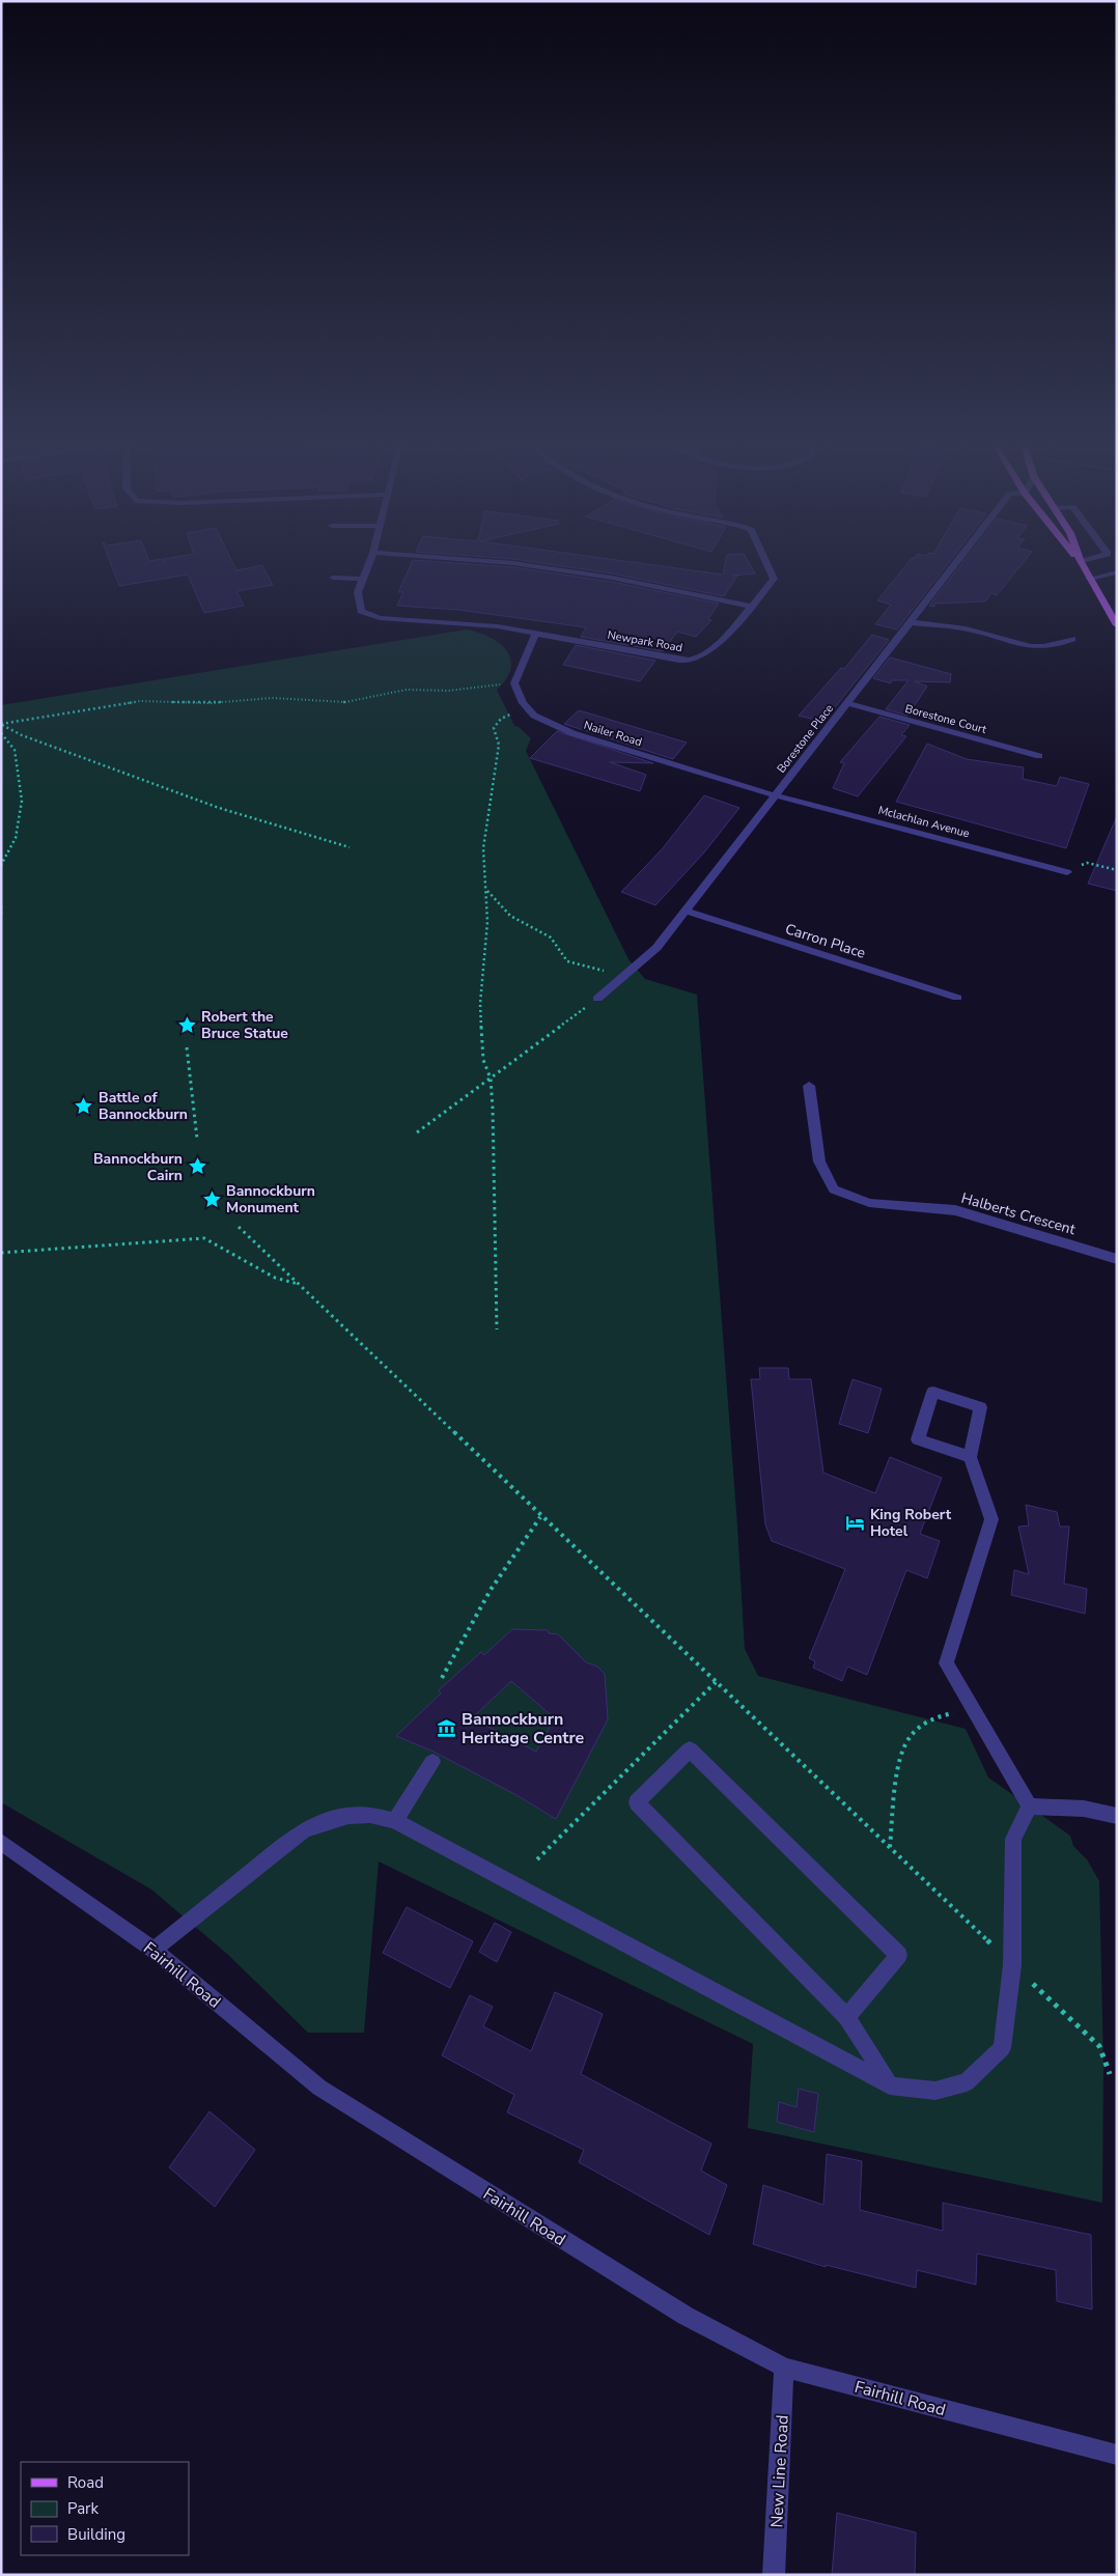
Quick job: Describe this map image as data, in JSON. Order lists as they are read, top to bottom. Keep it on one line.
{"streets":{"street":["Newpark Road","Borestone Court","Nailer Road","Borestone Place","Mclachlan Avenue","Carron Place","Halberts Crescent","Fairhill Road","New Line Road"]},"crossings":[["Borestone Court","Borestone Place"],["Nailer Road","Borestone Place"],["Nailer Road","Mclachlan Avenue"],["Borestone Place","Mclachlan Avenue"],["Borestone Place","Carron Place"],["Fairhill Road","New Line Road"]],"places":{"place":["Robert the Bruce Statue","Battle of Bannockburn","Bannockburn Cairn","Bannockburn Monument"],"hotel":["King Robert Hotel"],"museum":["Bannockburn Heritage Centre"]},"legend":["Road","Park","Building"]}
